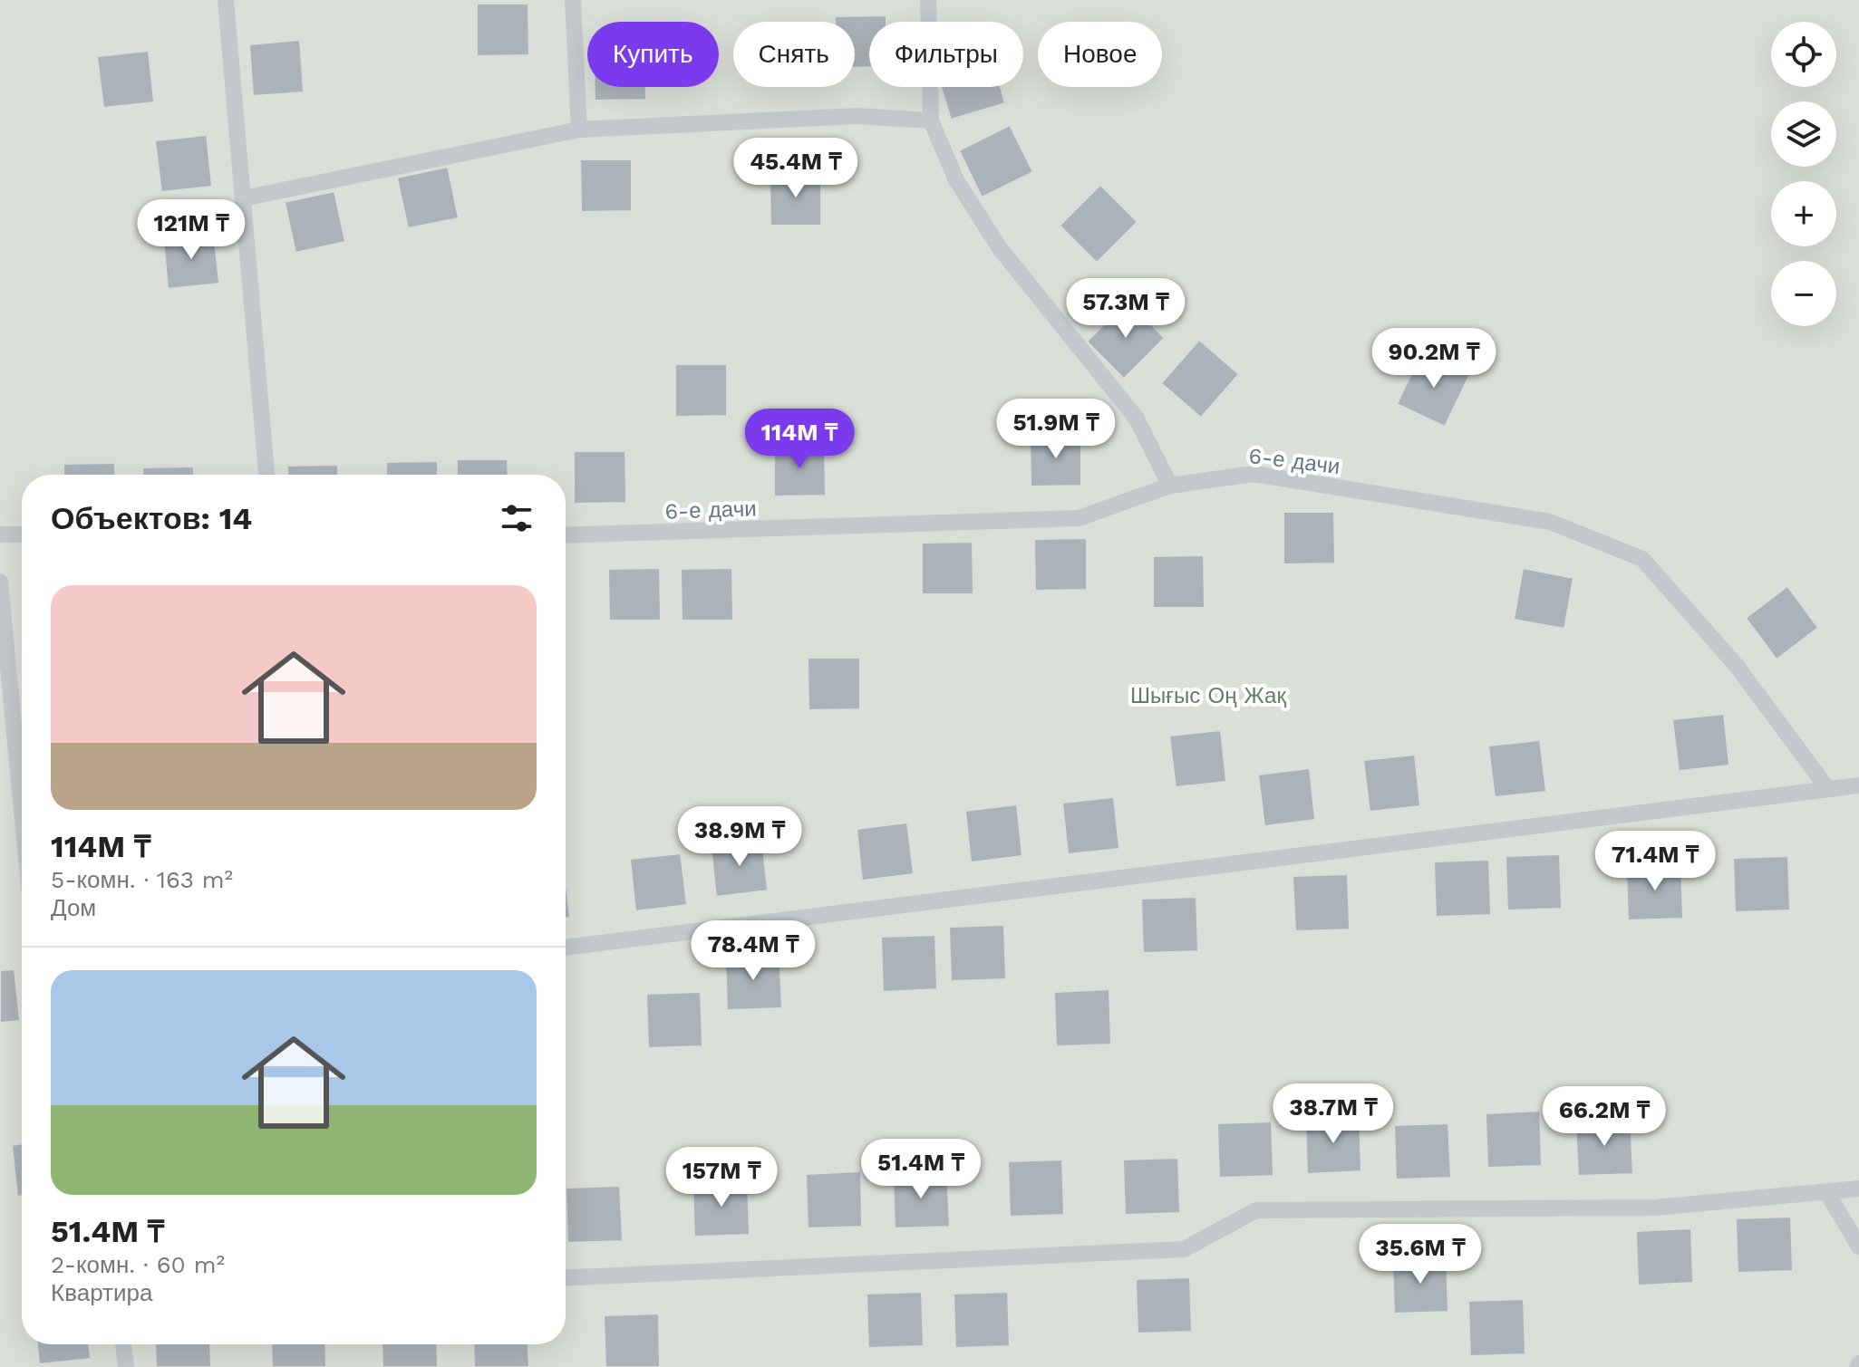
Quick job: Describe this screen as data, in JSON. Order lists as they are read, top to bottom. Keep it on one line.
{"streets":{"lane":["6-е дачи"]},"parks":["Шығыс Оң Жақ"],"page":{"map_buttons":["+","−"],"chip":["Купить","Снять","Фильтры","Новое"],"price":["45.4M ₸","121M ₸","57.3M ₸","90.2M ₸","51.9M ₸","114M ₸","38.9M ₸","71.4M ₸","78.4M ₸","38.7M ₸","66.2M ₸","51.4M ₸","157M ₸","35.6M ₸"],"heading":"Объектов: 14","list":[{"name":"114M ₸","note":"5-комн. · 163 m² · Дом"},{"name":"51.4M ₸","note":"2-комн. · 60 m² · Квартира"}]}}
